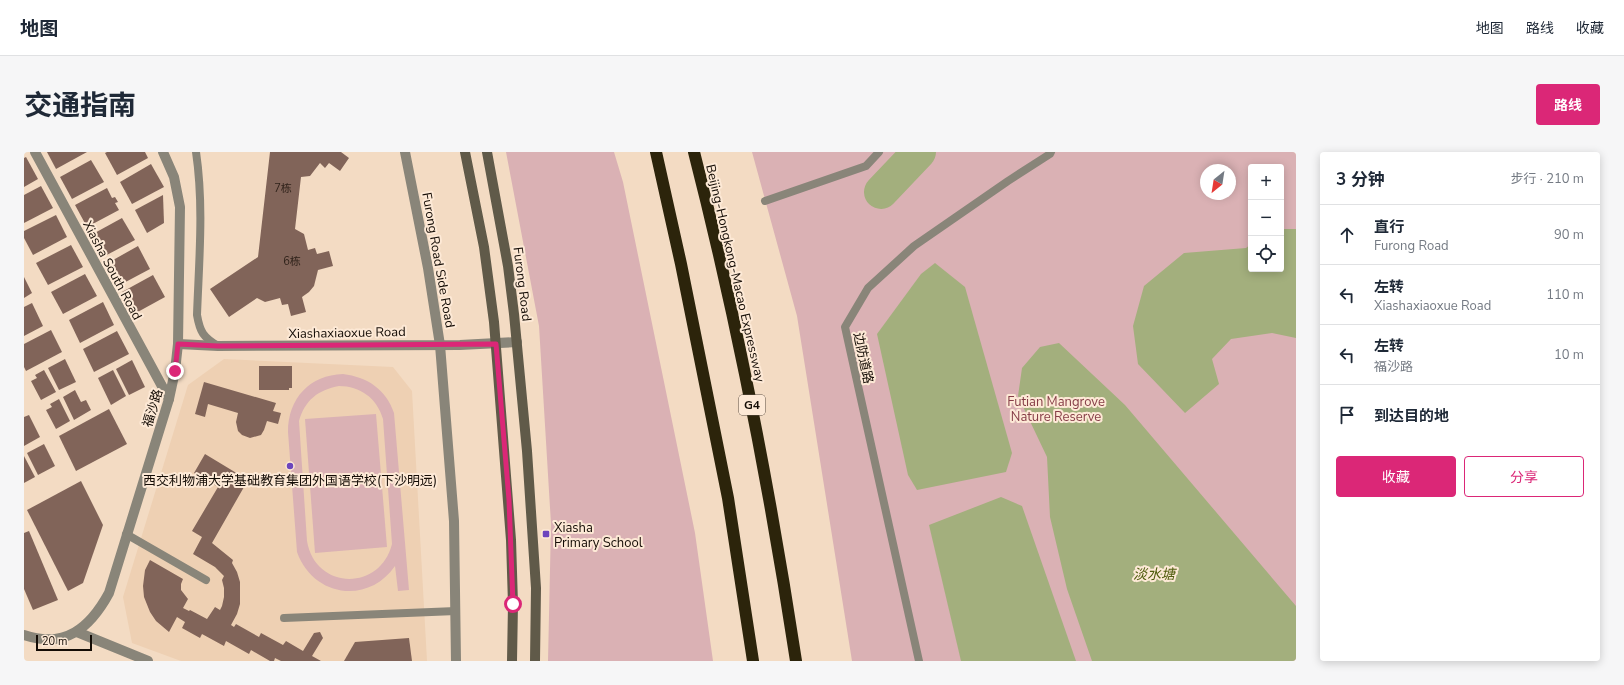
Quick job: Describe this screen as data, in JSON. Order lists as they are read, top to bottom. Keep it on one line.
{"streets":{"highway":["Beijing-Hongkong-Macao Expressway","G4"],"main road":["Furong Road"],"street":["Furong Road Side Road","Xiasha South Road","Xiashaxiaoxue Road","福沙路"],"lane":["边防道路"]},"crossings":[["Furong Road Side Road","Xiashaxiaoxue Road"],["Xiasha South Road","福沙路"],["Furong Road","Xiashaxiaoxue Road"],["Xiashaxiaoxue Road","福沙路"]],"water":["淡水塘"],"parks":["Futian Mangrove Nature Reserve"],"places":{"other":["西交利物浦大学基础教育集团外国语学校(下沙明远)"],"transit":["Xiasha Primary School"]},"house_numbers":["7栋","6栋"],"scale_bar":"20 m","north":"bottom left","page":{"header":"地图","nav":["地图","路线","收藏"],"title":"交通指南","buttons":["路线",["收藏","分享"]],"heading":["3 分钟","步行 · 210 m"],"map_buttons":["+","−"],"list":[["直行","Furong Road","90 m"],["左转","Xiashaxiaoxue Road","110 m"],["左转","福沙路","10 m"],"到达目的地"],"scale":"20 m"}}
